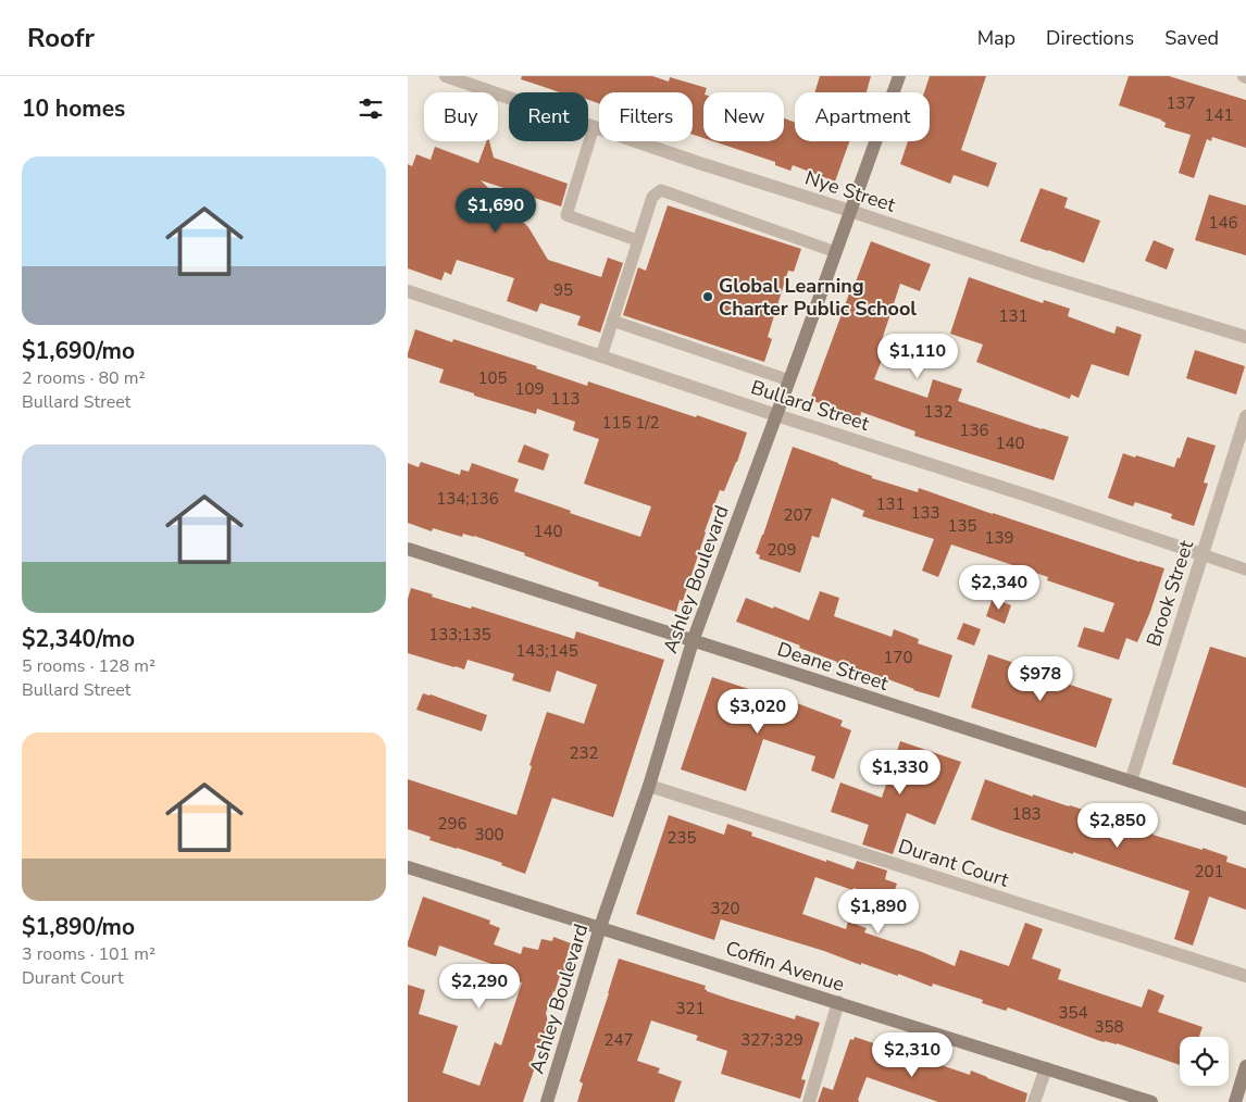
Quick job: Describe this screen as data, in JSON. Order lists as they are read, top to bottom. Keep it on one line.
{"streets":{"main road":["Ashley Boulevard","Deane Street","Coffin Avenue"],"street":["Nye Street","Bullard Street","Brook Street","Durant Court"]},"crossings":[["Nye Street","Ashley Boulevard"],["Bullard Street","Ashley Boulevard"],["Bullard Street","Brook Street"],["Ashley Boulevard","Deane Street"],["Ashley Boulevard","Durant Court"],["Ashley Boulevard","Coffin Avenue"],["Brook Street","Deane Street"]],"places":["Global Learning Charter Public School"],"house_numbers":["137","141","146","95","131","105","109","113","132","115 1/2","136","140","134;136","131","133","207","135","140","139","209","133;135","143;145","170","232","183","296","300","235","201","320","321","354","358","247","327;329"],"page":{"header":"Roofr","nav":["Map","Directions","Saved"],"heading":"10 homes","chip":["Buy","Rent","Filters","New","Apartment"],"list":[{"name":"$1,690/mo","note":"2 rooms · 80 m² · Bullard Street"},{"name":"$2,340/mo","note":"5 rooms · 128 m² · Bullard Street"},{"name":"$1,890/mo","note":"3 rooms · 101 m² · Durant Court"}],"price":["$1,690","$1,110","$2,340","$978","$3,020","$1,330","$2,850","$1,890","$2,290","$2,310"]}}
